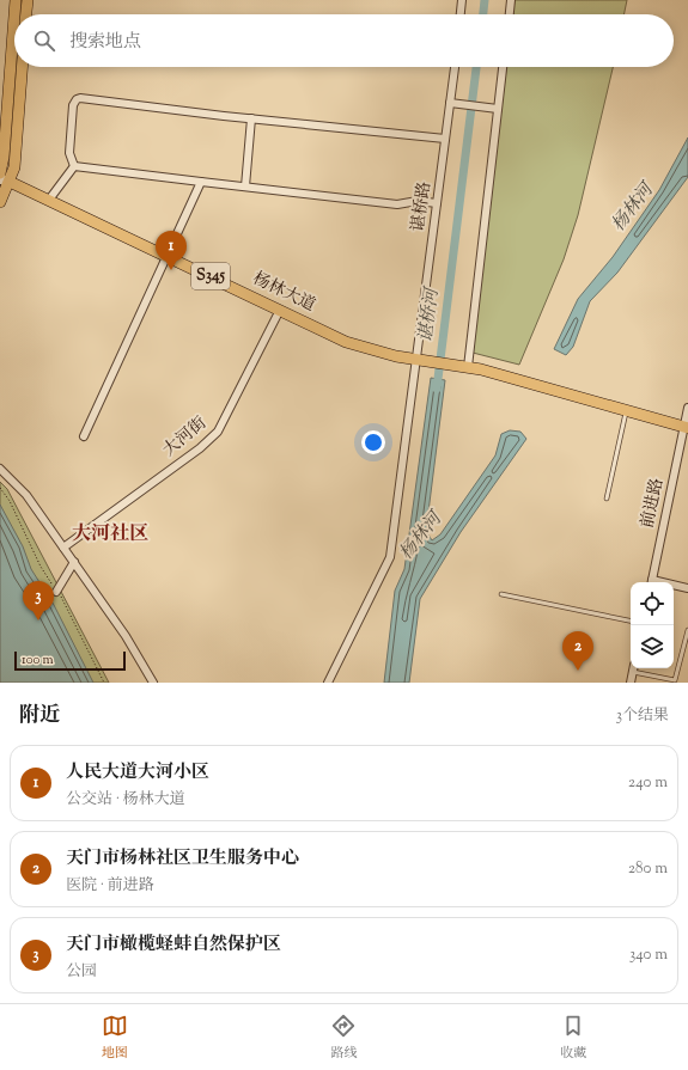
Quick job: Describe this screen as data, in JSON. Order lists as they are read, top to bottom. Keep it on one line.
{"streets":{"main road":["S345","杨林大道"],"street":["谌桥路","大河街","前进路"]},"crossings":[["谌桥路","S345"],["谌桥路","杨林大道"],["S345","杨林大道"],["S345","前进路"],["杨林大道","大河街"]],"districts":["大河社区"],"water":["杨林河","谌桥河"],"scale_bar":"100 m","page":{"search":"搜索地点","pins":["1","3","2"],"scale":"100 m","heading":["附近","3个结果"],"list":[{"mark":"1","name":"人民大道大河小区","note":"公交站 · 杨林大道","value":"240 m"},{"mark":"2","name":"天门市杨林社区卫生服务中心","note":"医院 · 前进路","value":"280 m"},{"mark":"3","name":"天门市橄榄蛏蚌自然保护区","note":"公园","value":"340 m"}],"nav":["地图","路线","收藏"]}}
